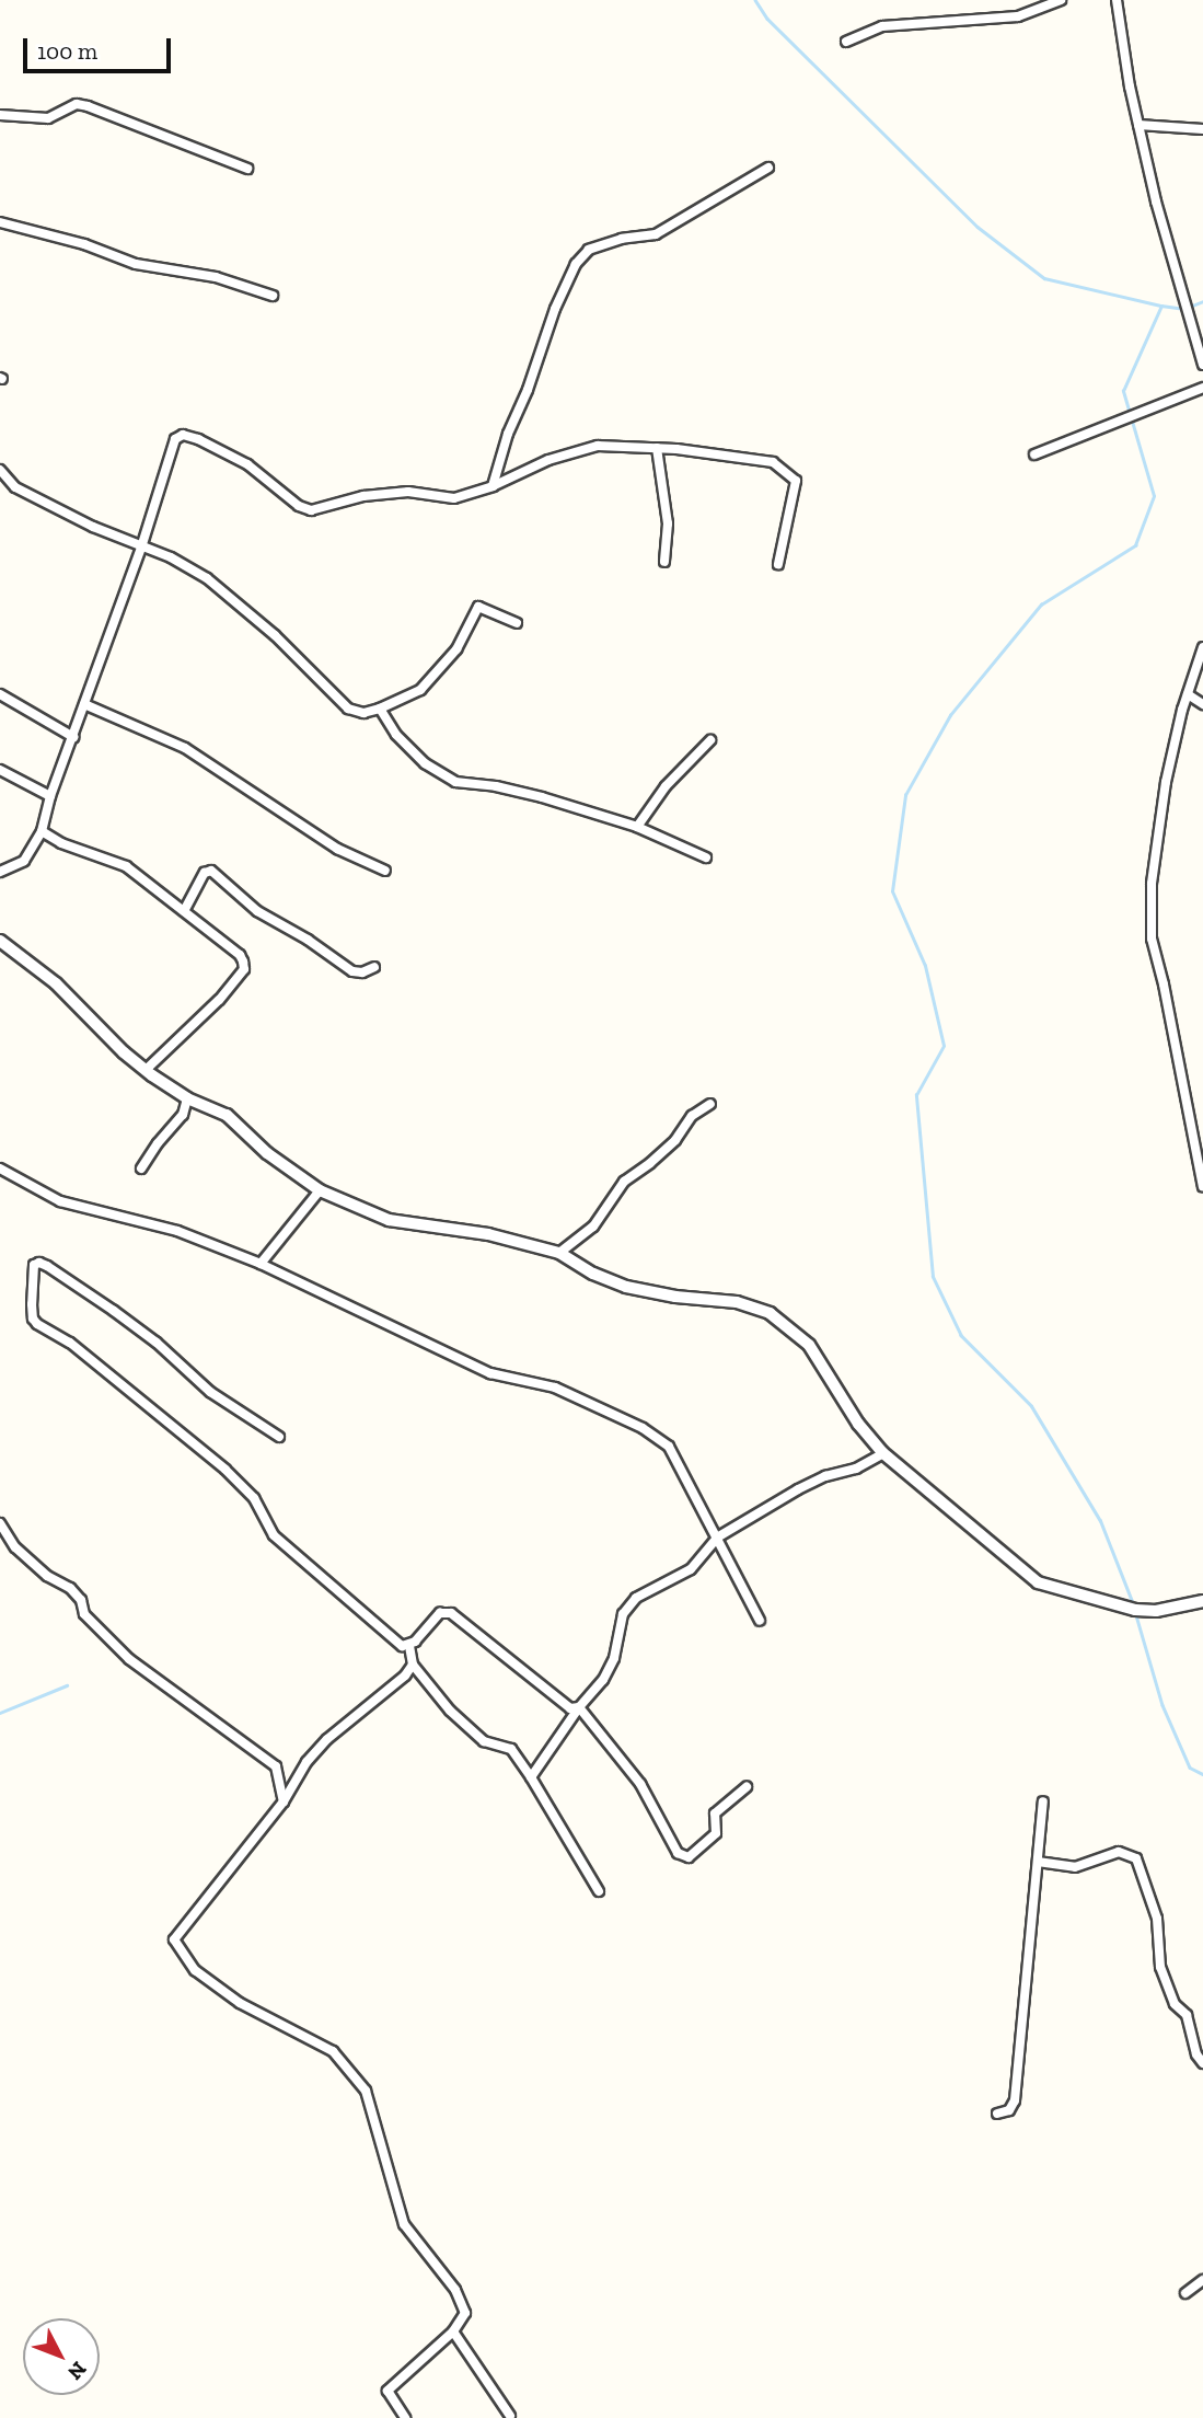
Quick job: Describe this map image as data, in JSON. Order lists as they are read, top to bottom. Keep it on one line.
{"scale_bar":"100 m","north":"bottom right"}
